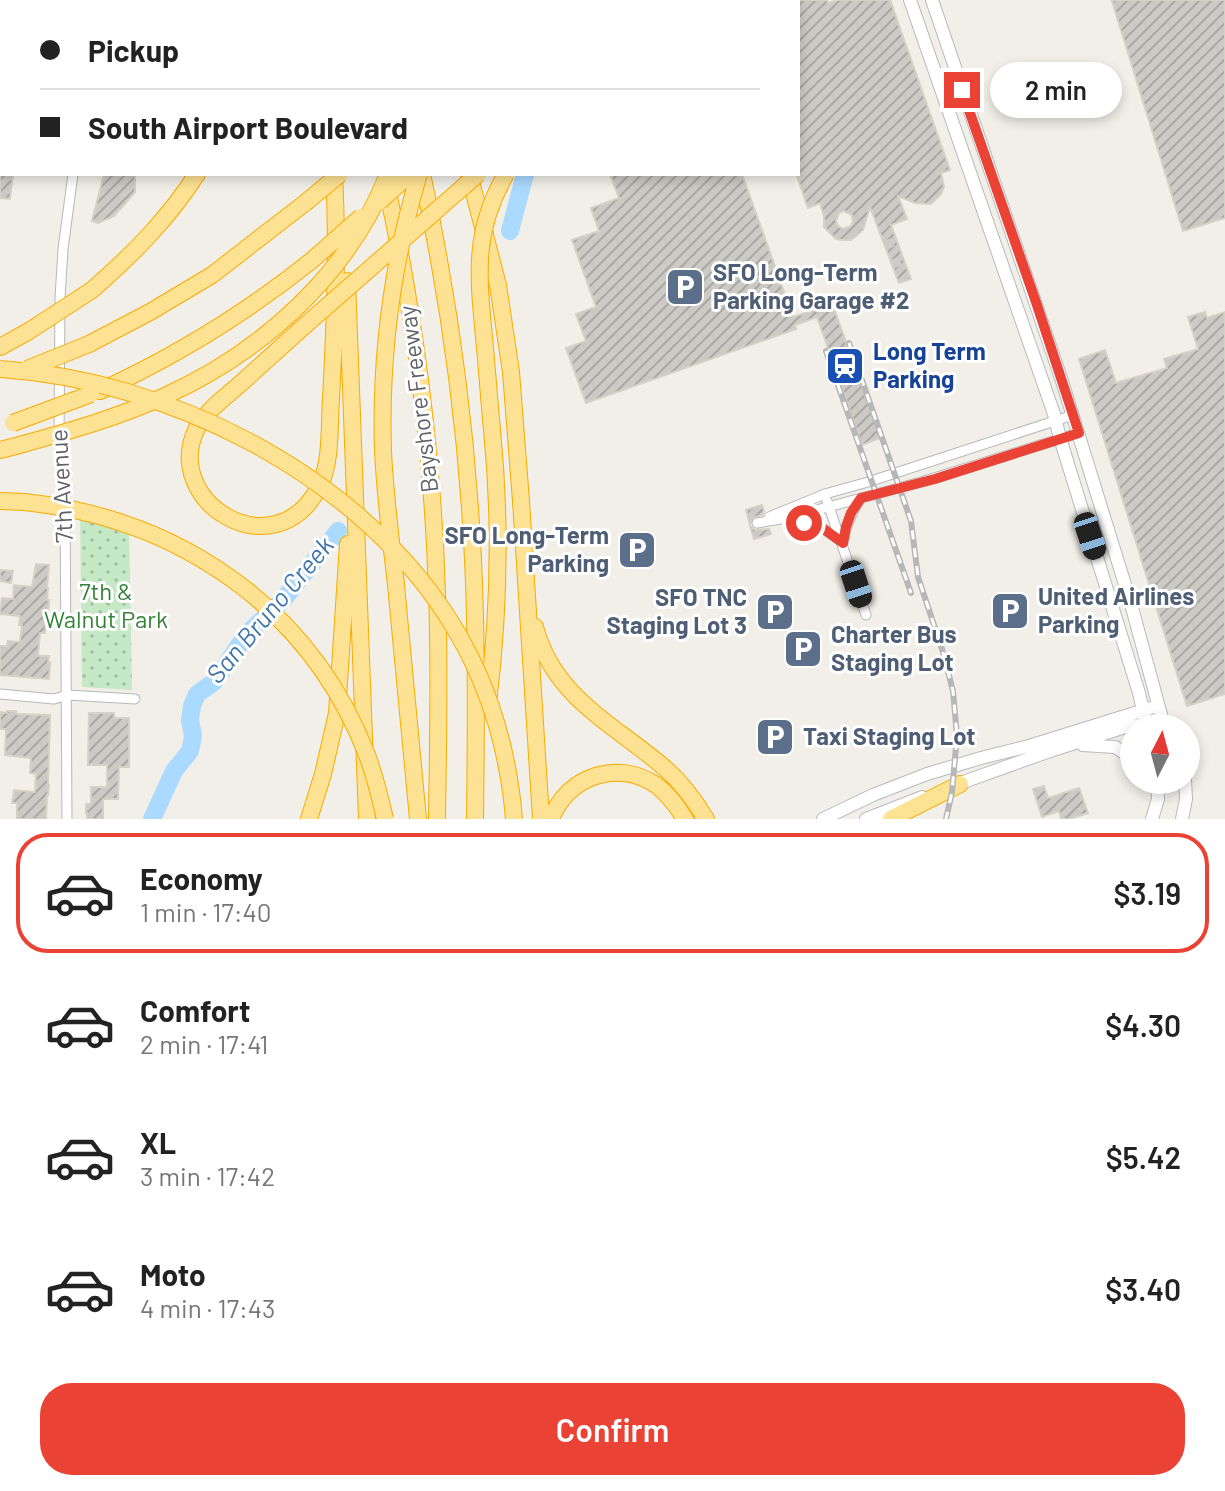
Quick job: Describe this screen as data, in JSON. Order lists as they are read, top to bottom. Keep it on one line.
{"streets":{"highway":["Bayshore Freeway"],"street":["7th Avenue"]},"water":["San Bruno Creek"],"parks":["7th & Walnut Park"],"places":{"parking":["SFO Long-Term Parking Garage #2","SFO Long-Term Parking","United Airlines Parking","SFO TNC Staging Lot 3","Charter Bus Staging Lot","Taxi Staging Lot"],"station":["Long Term Parking"]},"north":"top","page":{"banner":["Pickup","South Airport Boulevard"],"bubble":"2 min","list":[{"name":"Economy","note":"1 min · 17:40","value":"$3.19"},{"name":"Comfort","note":"2 min · 17:41","value":"$4.30"},{"name":"XL","note":"3 min · 17:42","value":"$5.42"},{"name":"Moto","note":"4 min · 17:43","value":"$3.40"}],"buttons":"Confirm"}}
